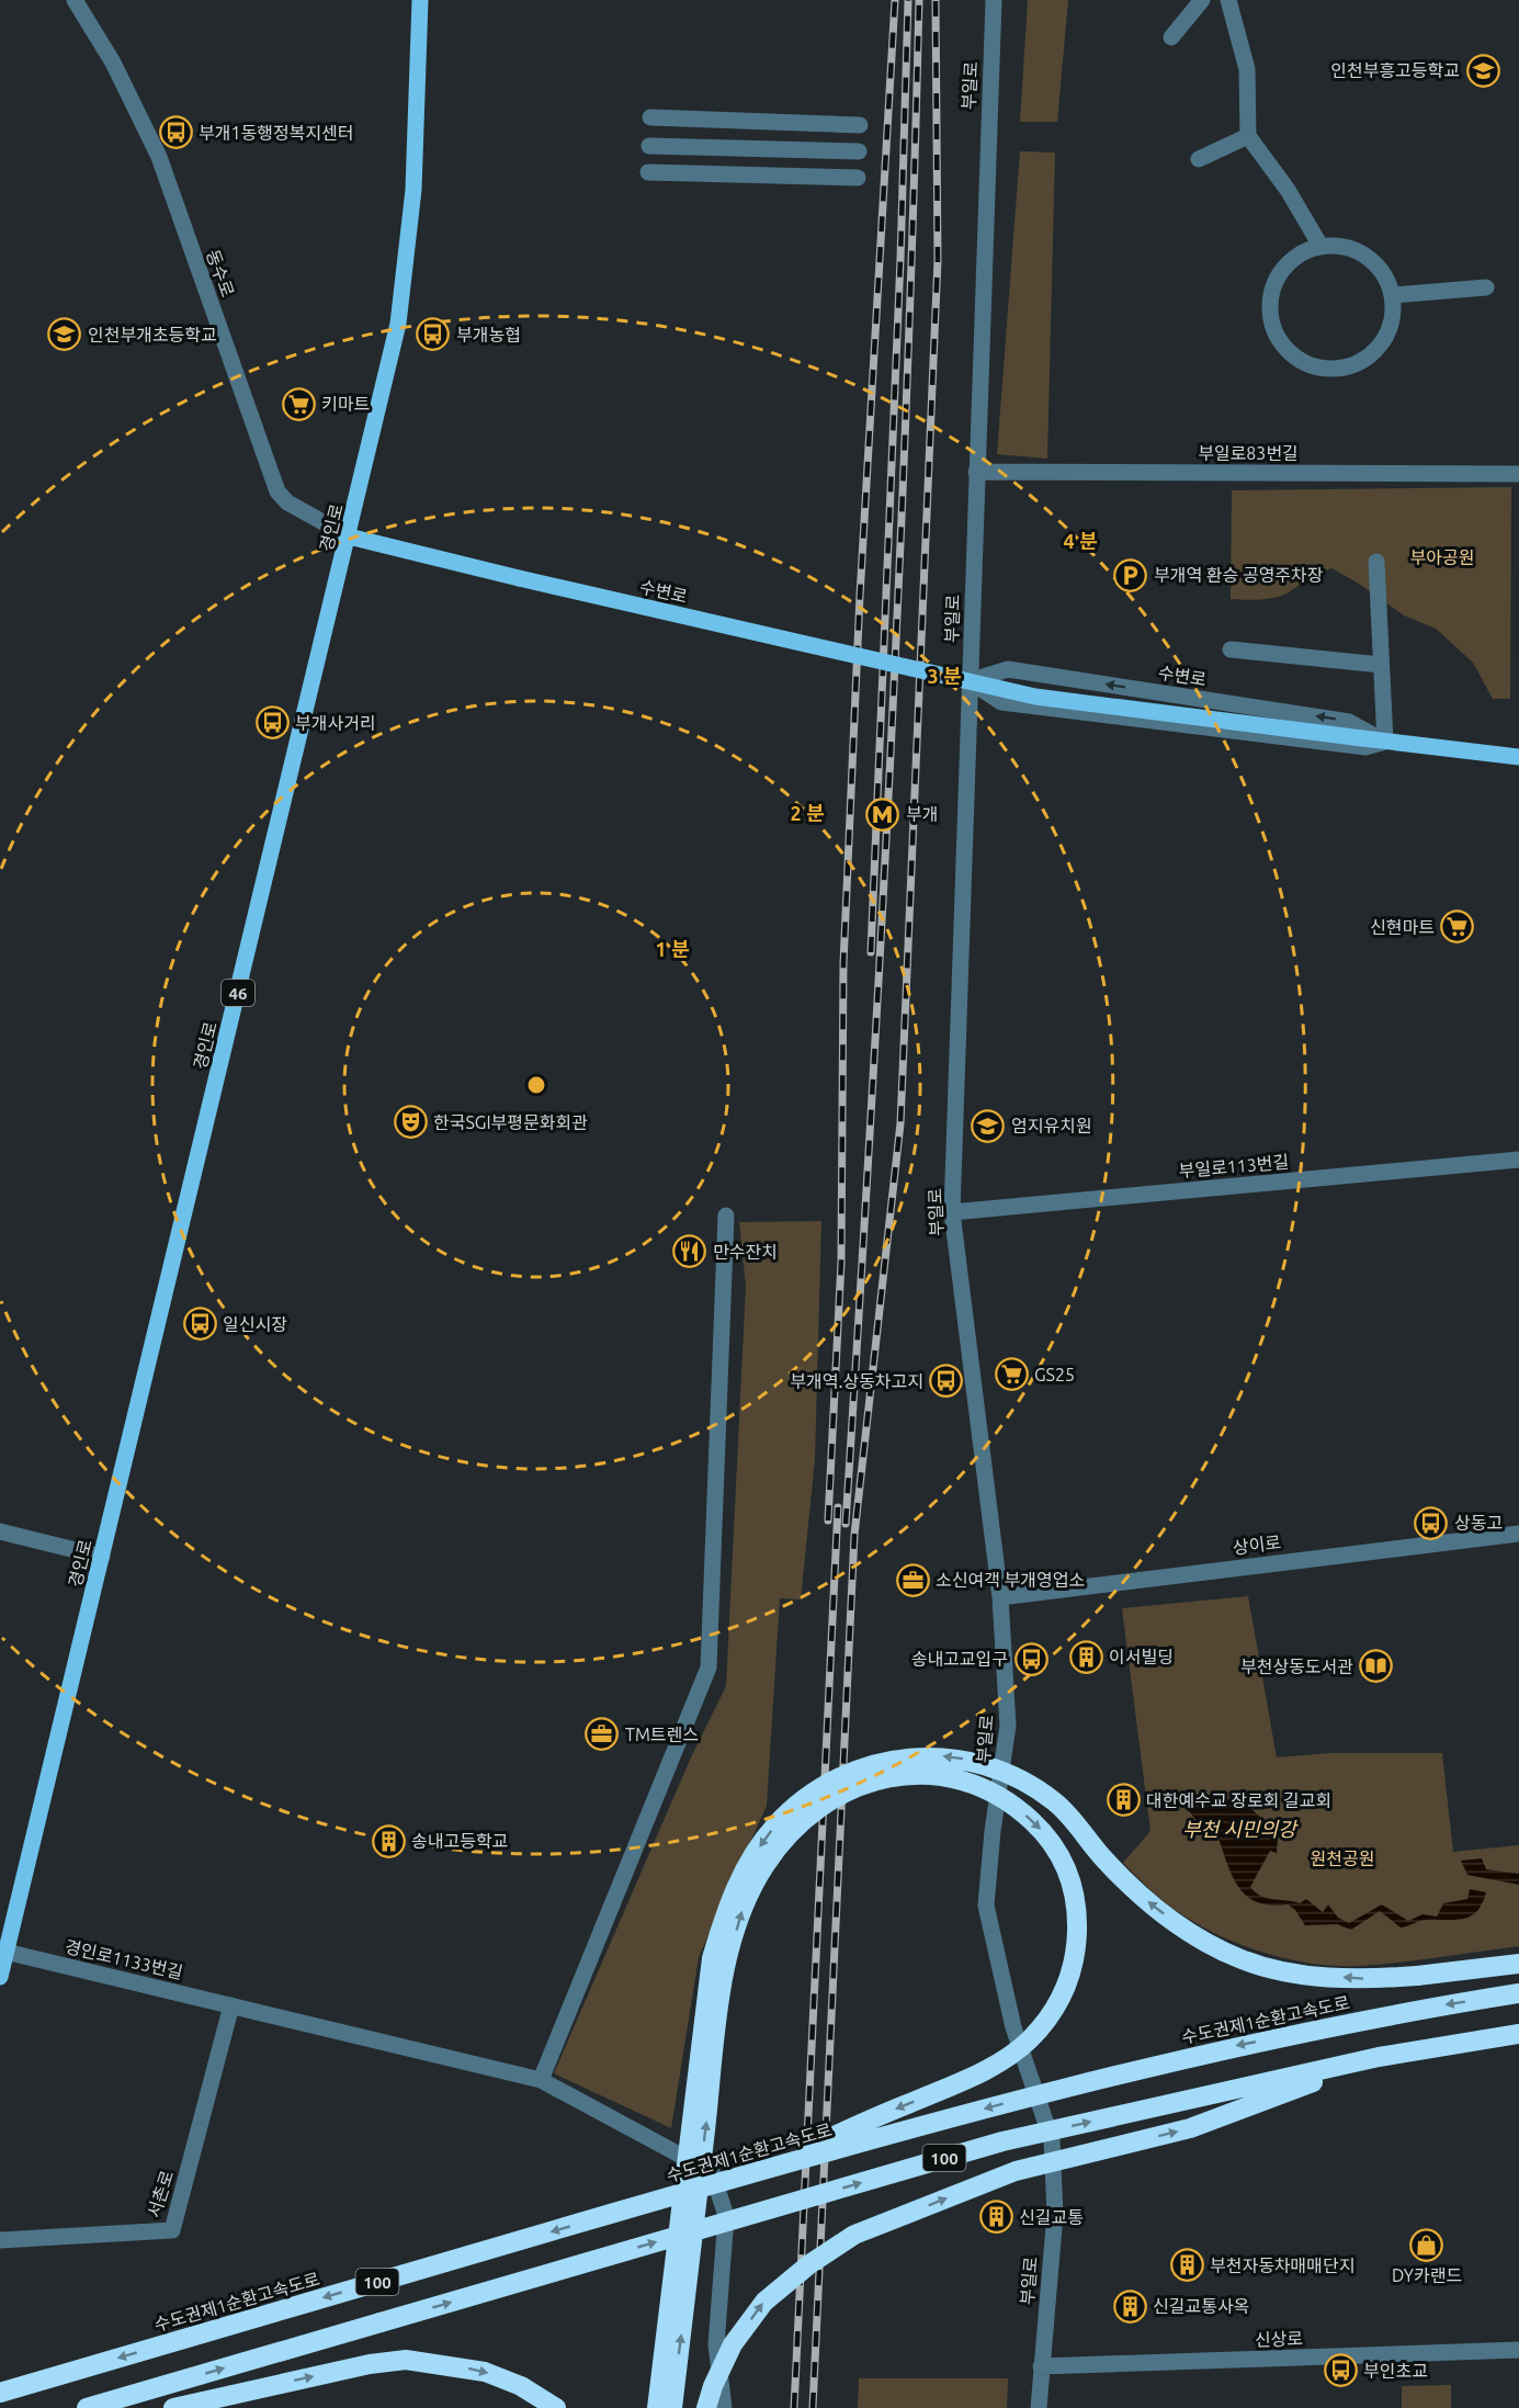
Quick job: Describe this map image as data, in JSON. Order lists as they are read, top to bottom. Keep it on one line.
{"streets":{"highway":["수도권제1순환고속도로","100"],"main road":["경인로","수변로","46"],"street":["부일로","동수로","부일로83번길","부일로113번길","상이로","경인로1133번길","서촌로","신상로"]},"crossings":[["부일로","부일로83번길"],["부일로","수변로"],["부일로","부일로113번길"],["부일로","상이로"],["부일로","신상로"],["동수로","경인로"],["동수로","수변로"],["경인로","수변로"],["경인로","경인로1133번길"],["경인로1133번길","서촌로"]],"water":["부천 시민의강"],"parks":["부아공원","원천공원"],"places":{"school or university":["인천부흥고등학교","인천부개초등학교","엄지유치원"],"bus stop":["부개1동행정복지센터","부개농협","부개사거리","일신시장","부개역.상동차고지","상동고","송내고교입구","부인초교"],"supermarket":["키마트","신현마트","GS25"],"parking":["부개역 환승 공영주차장"],"metro station":["부개"],"theatre":["한국SGI부평문화회관"],"restaurant":["만수잔치"],"office":["소신여객 부개영업소","TM트렌스"],"building":["이서빌딩","대한예수교 장로회 길교회","송내고등학교","신길교통","부천자동차매매단지","신길교통사옥"],"library":["부천상동도서관"],"shop":["DY카랜드"]},"rings":["4 분","3 분","2 분","1 분"]}
